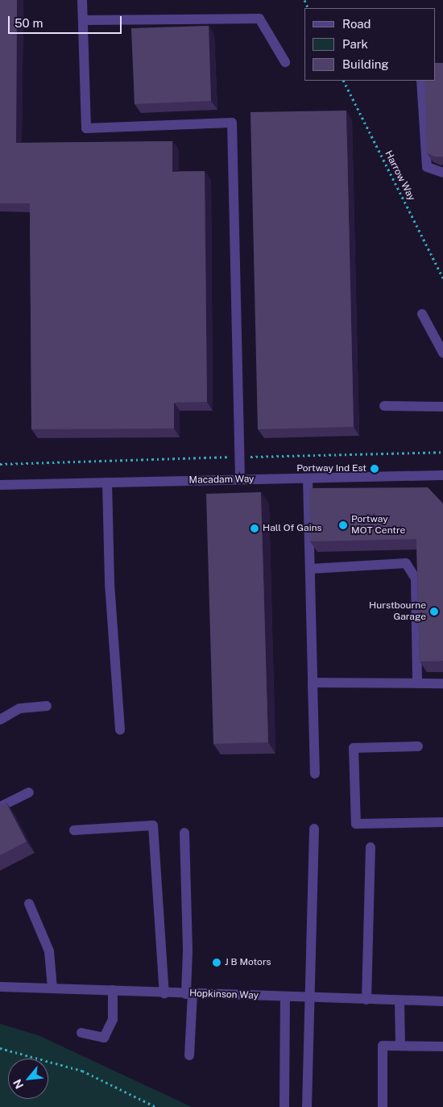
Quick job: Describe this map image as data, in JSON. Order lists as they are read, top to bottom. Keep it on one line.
{"streets":{"street":["Macadam Way","Hopkinson Way"],"path":["Harrow Way"]},"places":["Portway Ind Est","Portway MOT Centre","Hall Of Gains","Hurstbourne Garage","J B Motors"],"legend":["Road","Park","Building"],"scale_bar":"50 m","north":"bottom left"}
